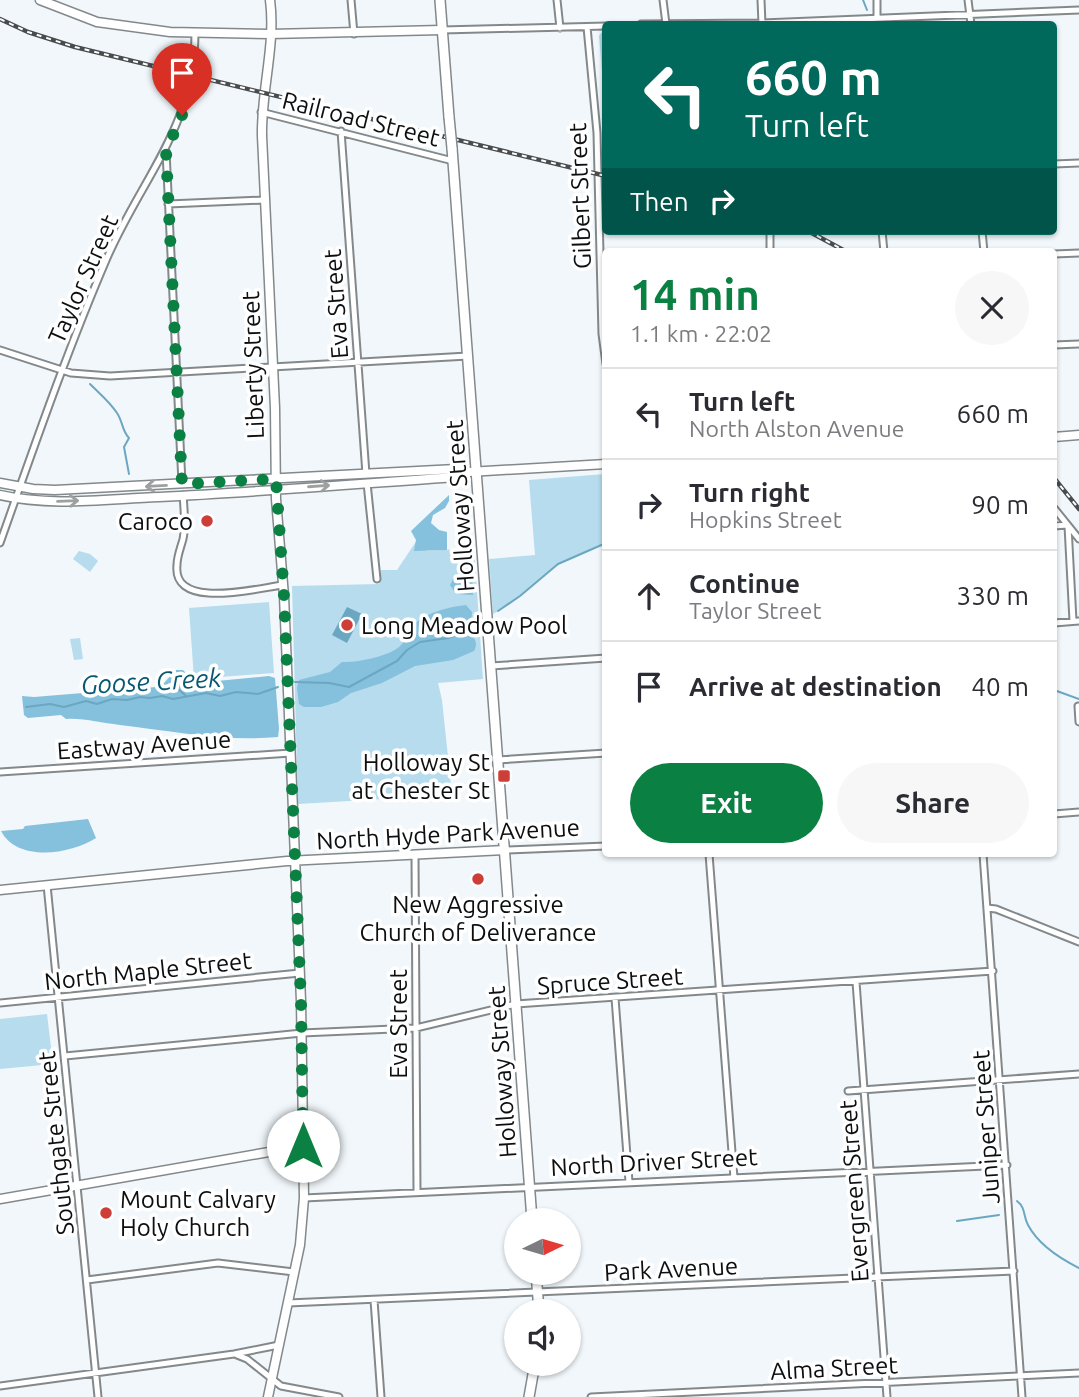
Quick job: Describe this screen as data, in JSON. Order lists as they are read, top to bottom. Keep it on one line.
{"streets":{"main road":["Holloway Street"],"street":["Railroad Street","Gilbert Street","Taylor Street","Eva Street","Liberty Street","Eastway Avenue","North Hyde Park Avenue","North Maple Street","Spruce Street","Juniper Street","Southgate Street","North Driver Street","Evergreen Street","Park Avenue","Alma Street"]},"crossings":[["Railroad Street","Eva Street"],["Railroad Street","Liberty Street"],["Railroad Street","Holloway Street"],["Eva Street","North Hyde Park Avenue"],["Eva Street","Spruce Street"],["Eva Street","North Driver Street"],["Liberty Street","Eastway Avenue"],["Liberty Street","North Hyde Park Avenue"],["Liberty Street","North Maple Street"],["Liberty Street","Spruce Street"],["Liberty Street","North Driver Street"],["Liberty Street","Park Avenue"],["Holloway Street","North Hyde Park Avenue"],["Holloway Street","Spruce Street"],["Holloway Street","North Driver Street"],["North Hyde Park Avenue","Southgate Street"],["North Maple Street","Southgate Street"],["Spruce Street","Juniper Street"],["Spruce Street","Southgate Street"],["Spruce Street","Evergreen Street"],["Juniper Street","North Driver Street"],["Juniper Street","Park Avenue"],["Juniper Street","Alma Street"],["North Driver Street","Evergreen Street"],["Evergreen Street","Park Avenue"],["Evergreen Street","Alma Street"]],"water":["Goose Creek"],"places":{"other":["Caroco","Long Meadow Pool","New Aggressive Church of Deliverance","Mount Calvary Holy Church"],"transit":["Holloway St at Chester St"]},"north":"right","page":{"turn":["660 m","Turn left"],"then":"Then","heading":["14 min","1.1 km · 22:02"],"list":[{"name":"Turn left","note":"North Alston Avenue","value":"660 m"},{"name":"Turn right","note":"Hopkins Street","value":"90 m"},{"name":"Continue","note":"Taylor Street","value":"330 m"},{"name":"Arrive at destination","value":"40 m"}],"buttons":["Exit","Share"]}}
